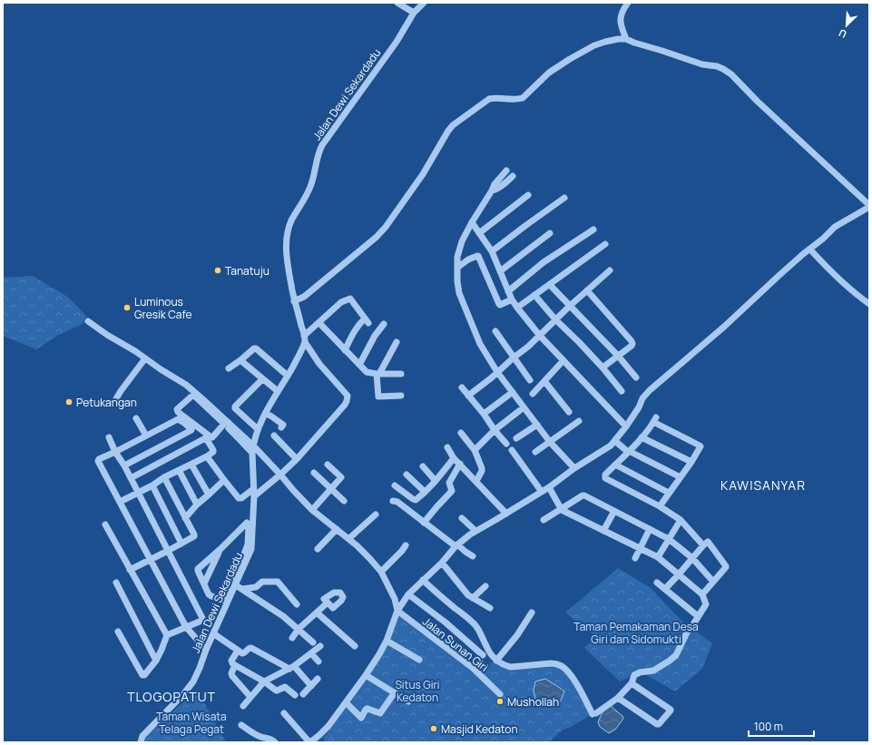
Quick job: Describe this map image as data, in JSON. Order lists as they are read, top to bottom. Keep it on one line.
{"streets":{"street":["Jalan Dewi Sekardadu","Jalan Sunan Giri"]},"districts":["KAWISANYAR","TLOGOPATUT"],"parks":["Taman Pemakaman Desa Giri dan Sidomukti","Situs Giri Kedaton","Taman Wisata Telaga Pegat"],"places":["Tanatuju","Luminous Gresik Cafe","Petukangan","Mushollah","Masjid Kedaton"],"scale_bar":"100 m","north":"bottom left"}
